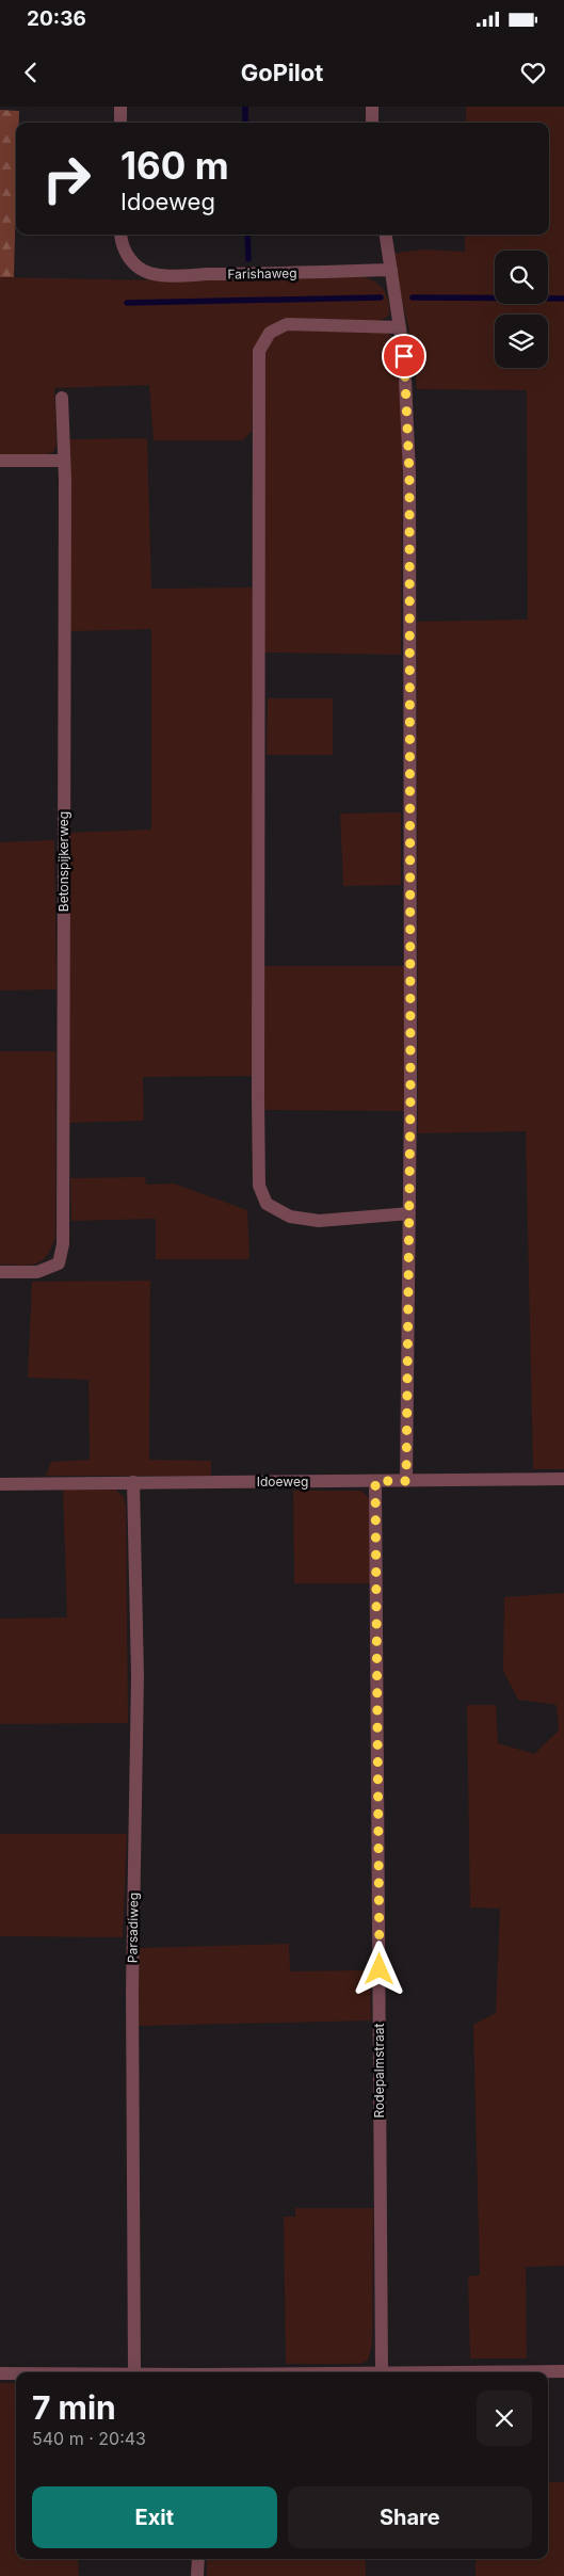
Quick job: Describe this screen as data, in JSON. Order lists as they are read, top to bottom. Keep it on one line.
{"streets":{"street":["Farishaweg","Betonspijkerweg","Idoeweg","Parsadiweg","Rodepalmstraat"]},"crossings":[["Idoeweg","Parsadiweg"],["Idoeweg","Rodepalmstraat"]],"page":{"status":"20:36","header":"GoPilot","turn":["160 m","Idoeweg"],"heading":["7 min","540 m · 20:43"],"buttons":["Exit","Share"]}}
